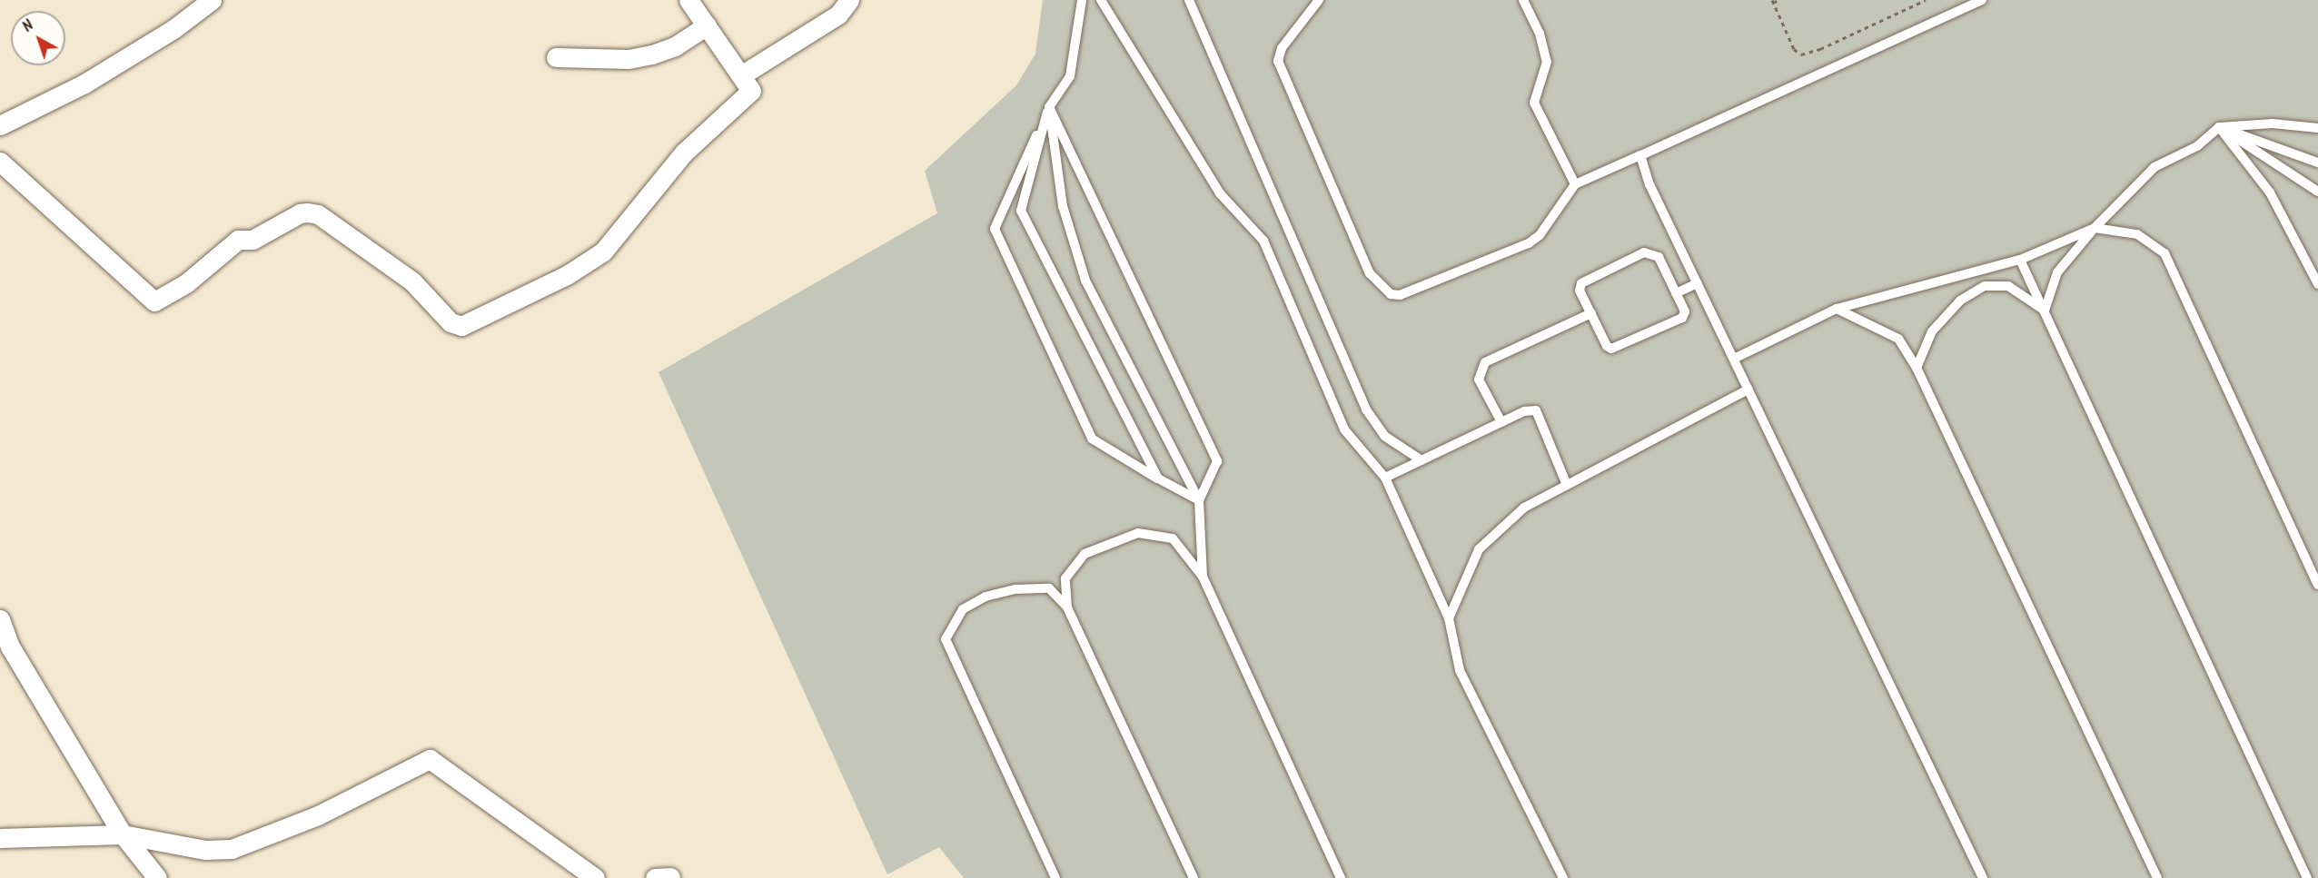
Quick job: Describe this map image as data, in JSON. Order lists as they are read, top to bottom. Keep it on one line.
{"north":"top left"}
